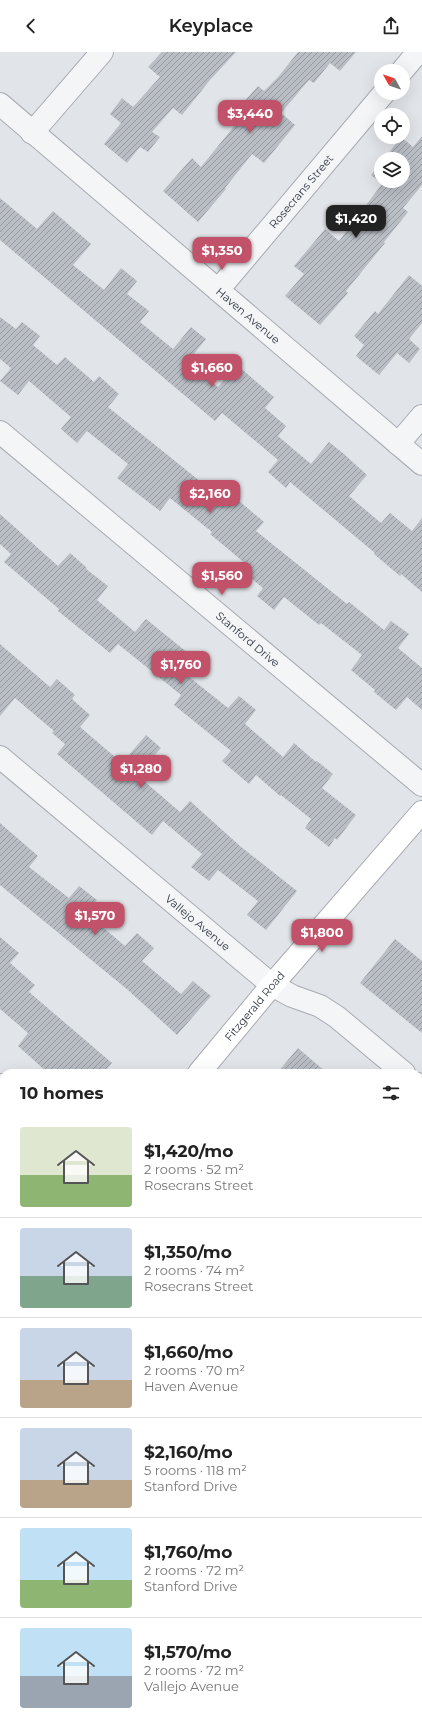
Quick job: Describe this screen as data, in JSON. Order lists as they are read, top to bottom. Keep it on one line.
{"streets":{"main road":["Fitzgerald Road"],"street":["Rosecrans Street","Haven Avenue","Stanford Drive","Vallejo Avenue"]},"crossings":[["Rosecrans Street","Haven Avenue"],["Vallejo Avenue","Fitzgerald Road"]],"north":"top left","page":{"header":"Keyplace","price":["$3,440","$1,420","$1,350","$1,660","$2,160","$1,560","$1,760","$1,280","$1,570","$1,800"],"heading":"10 homes","list":[{"name":"$1,420/mo","note":"2 rooms · 52 m² · Rosecrans Street"},{"name":"$1,350/mo","note":"2 rooms · 74 m² · Rosecrans Street"},{"name":"$1,660/mo","note":"2 rooms · 70 m² · Haven Avenue"},{"name":"$2,160/mo","note":"5 rooms · 118 m² · Stanford Drive"},{"name":"$1,760/mo","note":"2 rooms · 72 m² · Stanford Drive"},{"name":"$1,570/mo","note":"2 rooms · 72 m² · Vallejo Avenue"}]}}
